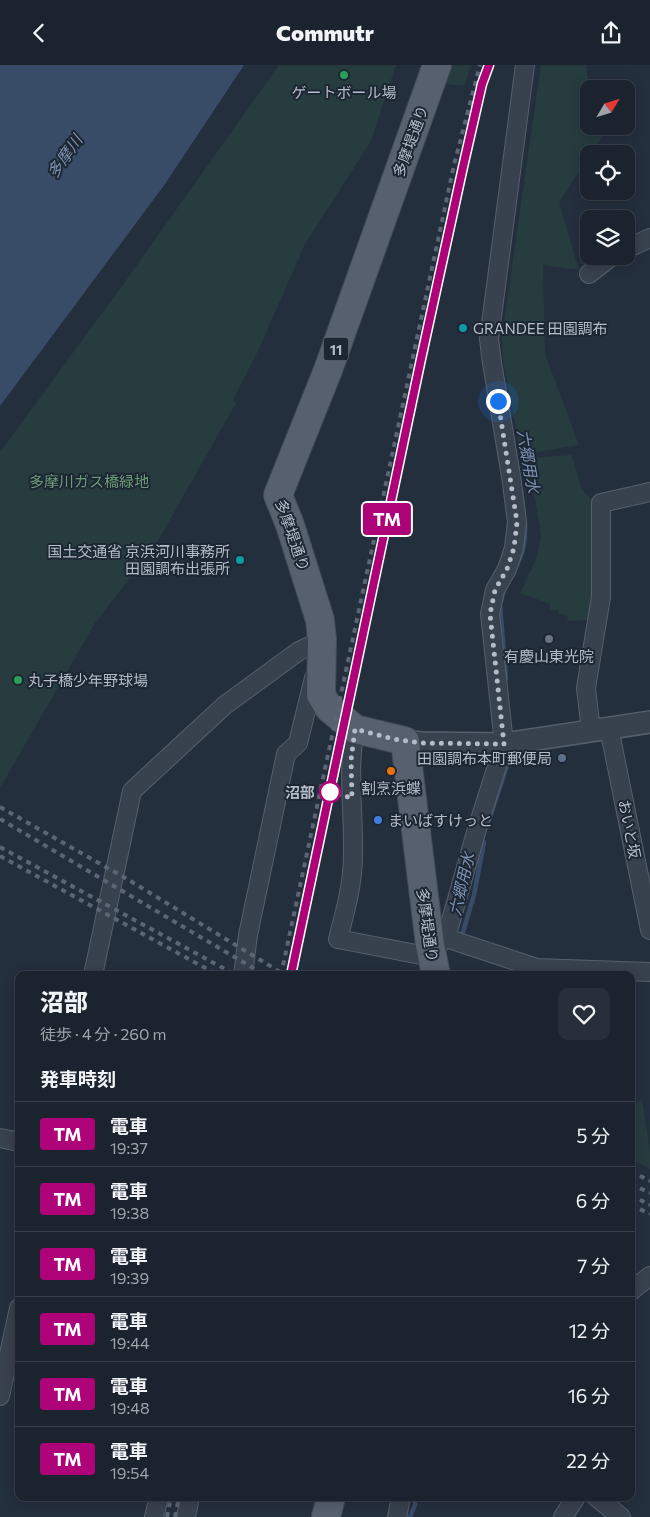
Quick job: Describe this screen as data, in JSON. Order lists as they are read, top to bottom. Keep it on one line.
{"streets":{"main road":["多摩堤通り","11"],"street":["おいと坂"]},"water":["多摩川","六郷用水"],"parks":["多摩川ガス橋緑地"],"places":["ゲートボール場","GRANDEE 田園調布","国土交通省 京浜河川事務所 田園調布出張所","有慶山東光院","丸子橋少年野球場","田園調布本町郵便局","割烹浜蝶","沼部","まいばすけっと"],"north":"top right","page":{"header":"Commutr","on_map":"TM","heading":[["沼部","徒歩 · 4 分 · 260 m"],"発車時刻"],"list":[{"mark":"TM","name":"電車","note":"19:37","value":"5 分"},{"mark":"TM","name":"電車","note":"19:38","value":"6 分"},{"mark":"TM","name":"電車","note":"19:39","value":"7 分"},{"mark":"TM","name":"電車","note":"19:44","value":"12 分"},{"mark":"TM","name":"電車","note":"19:48","value":"16 分"},{"mark":"TM","name":"電車","note":"19:54","value":"22 分"}]}}
